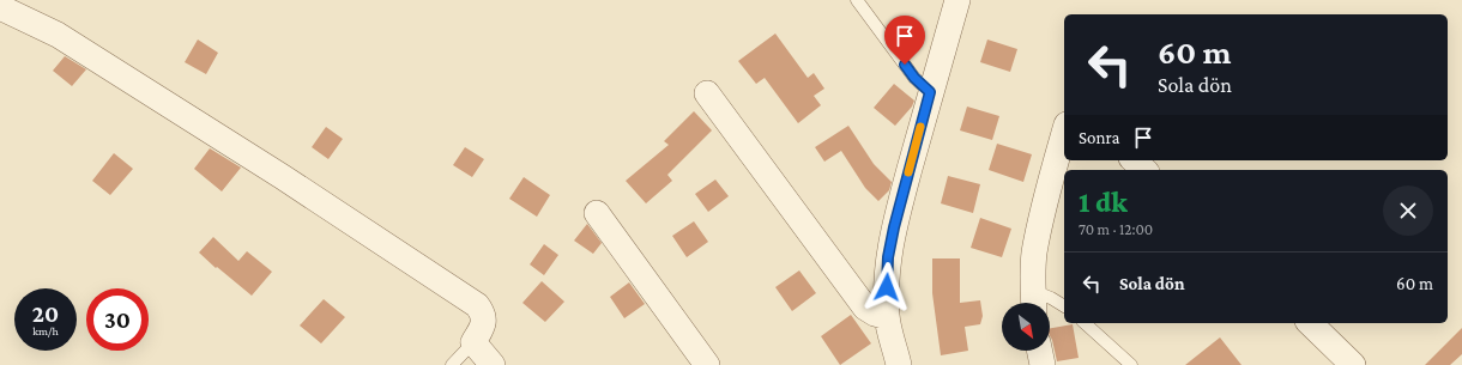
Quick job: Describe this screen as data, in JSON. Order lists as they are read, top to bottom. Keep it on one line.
{"north":"bottom right","page":{"turn":["60 m","Sola dön"],"then":"Sonra","heading":["1 dk","70 m · 12:00"],"list":[{"name":"Sola dön","value":"60 m"}],"speed":"20 km/h","limit":"30"}}
